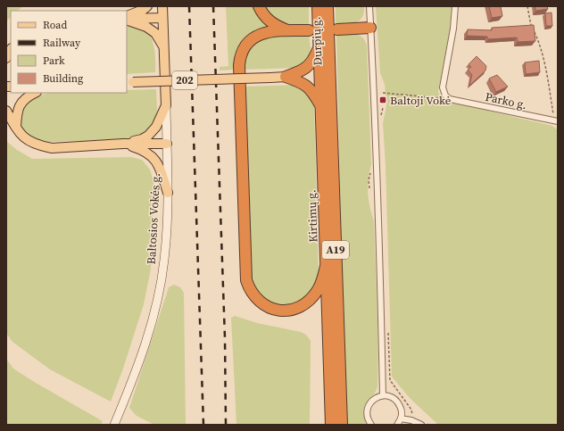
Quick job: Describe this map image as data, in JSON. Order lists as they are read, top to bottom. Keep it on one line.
{"streets":{"highway":["Durpių g.","Kirtimų g.","A19"],"main road":["202","Baltosios Vokės g."],"street":["Parko g."]},"crossings":[["Durpių g.","Kirtimų g."]],"places":{"transit":["Baltoji Vokė"]},"legend":["Road","Railway","Park","Building"]}
